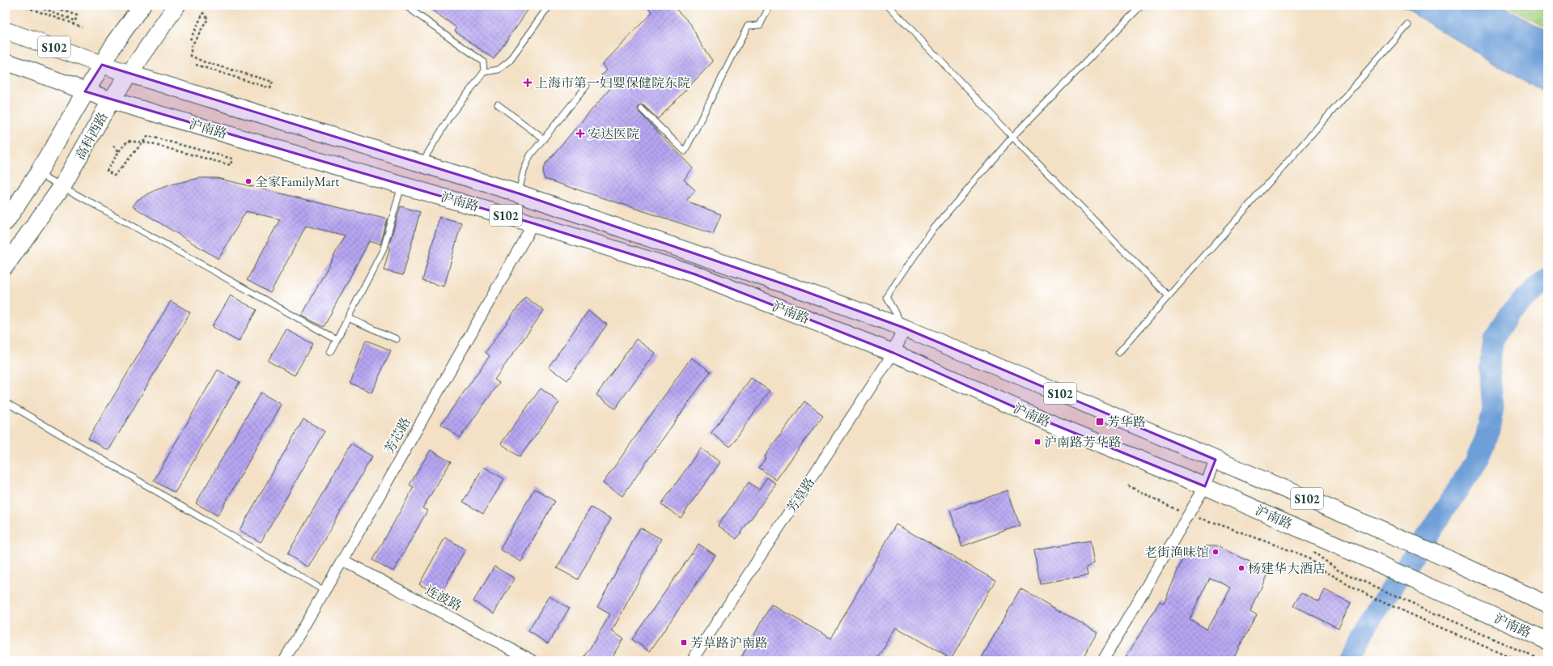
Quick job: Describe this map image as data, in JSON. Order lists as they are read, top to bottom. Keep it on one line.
{"streets":{"main road":["S102","沪南路","高科西路"],"street":["芳芯路","芳草路","连波路"]},"crossings":[["沪南路","高科西路"],["沪南路","芳芯路"],["沪南路","芳草路"],["芳芯路","连波路"]],"places":{"health":["上海市第一妇婴保健院东院","安达医院"],"other":["全家FamilyMart","老街渔味馆","杨建华大酒店"],"transit":["芳华路","沪南路芳华路","芳草路沪南路"]}}
